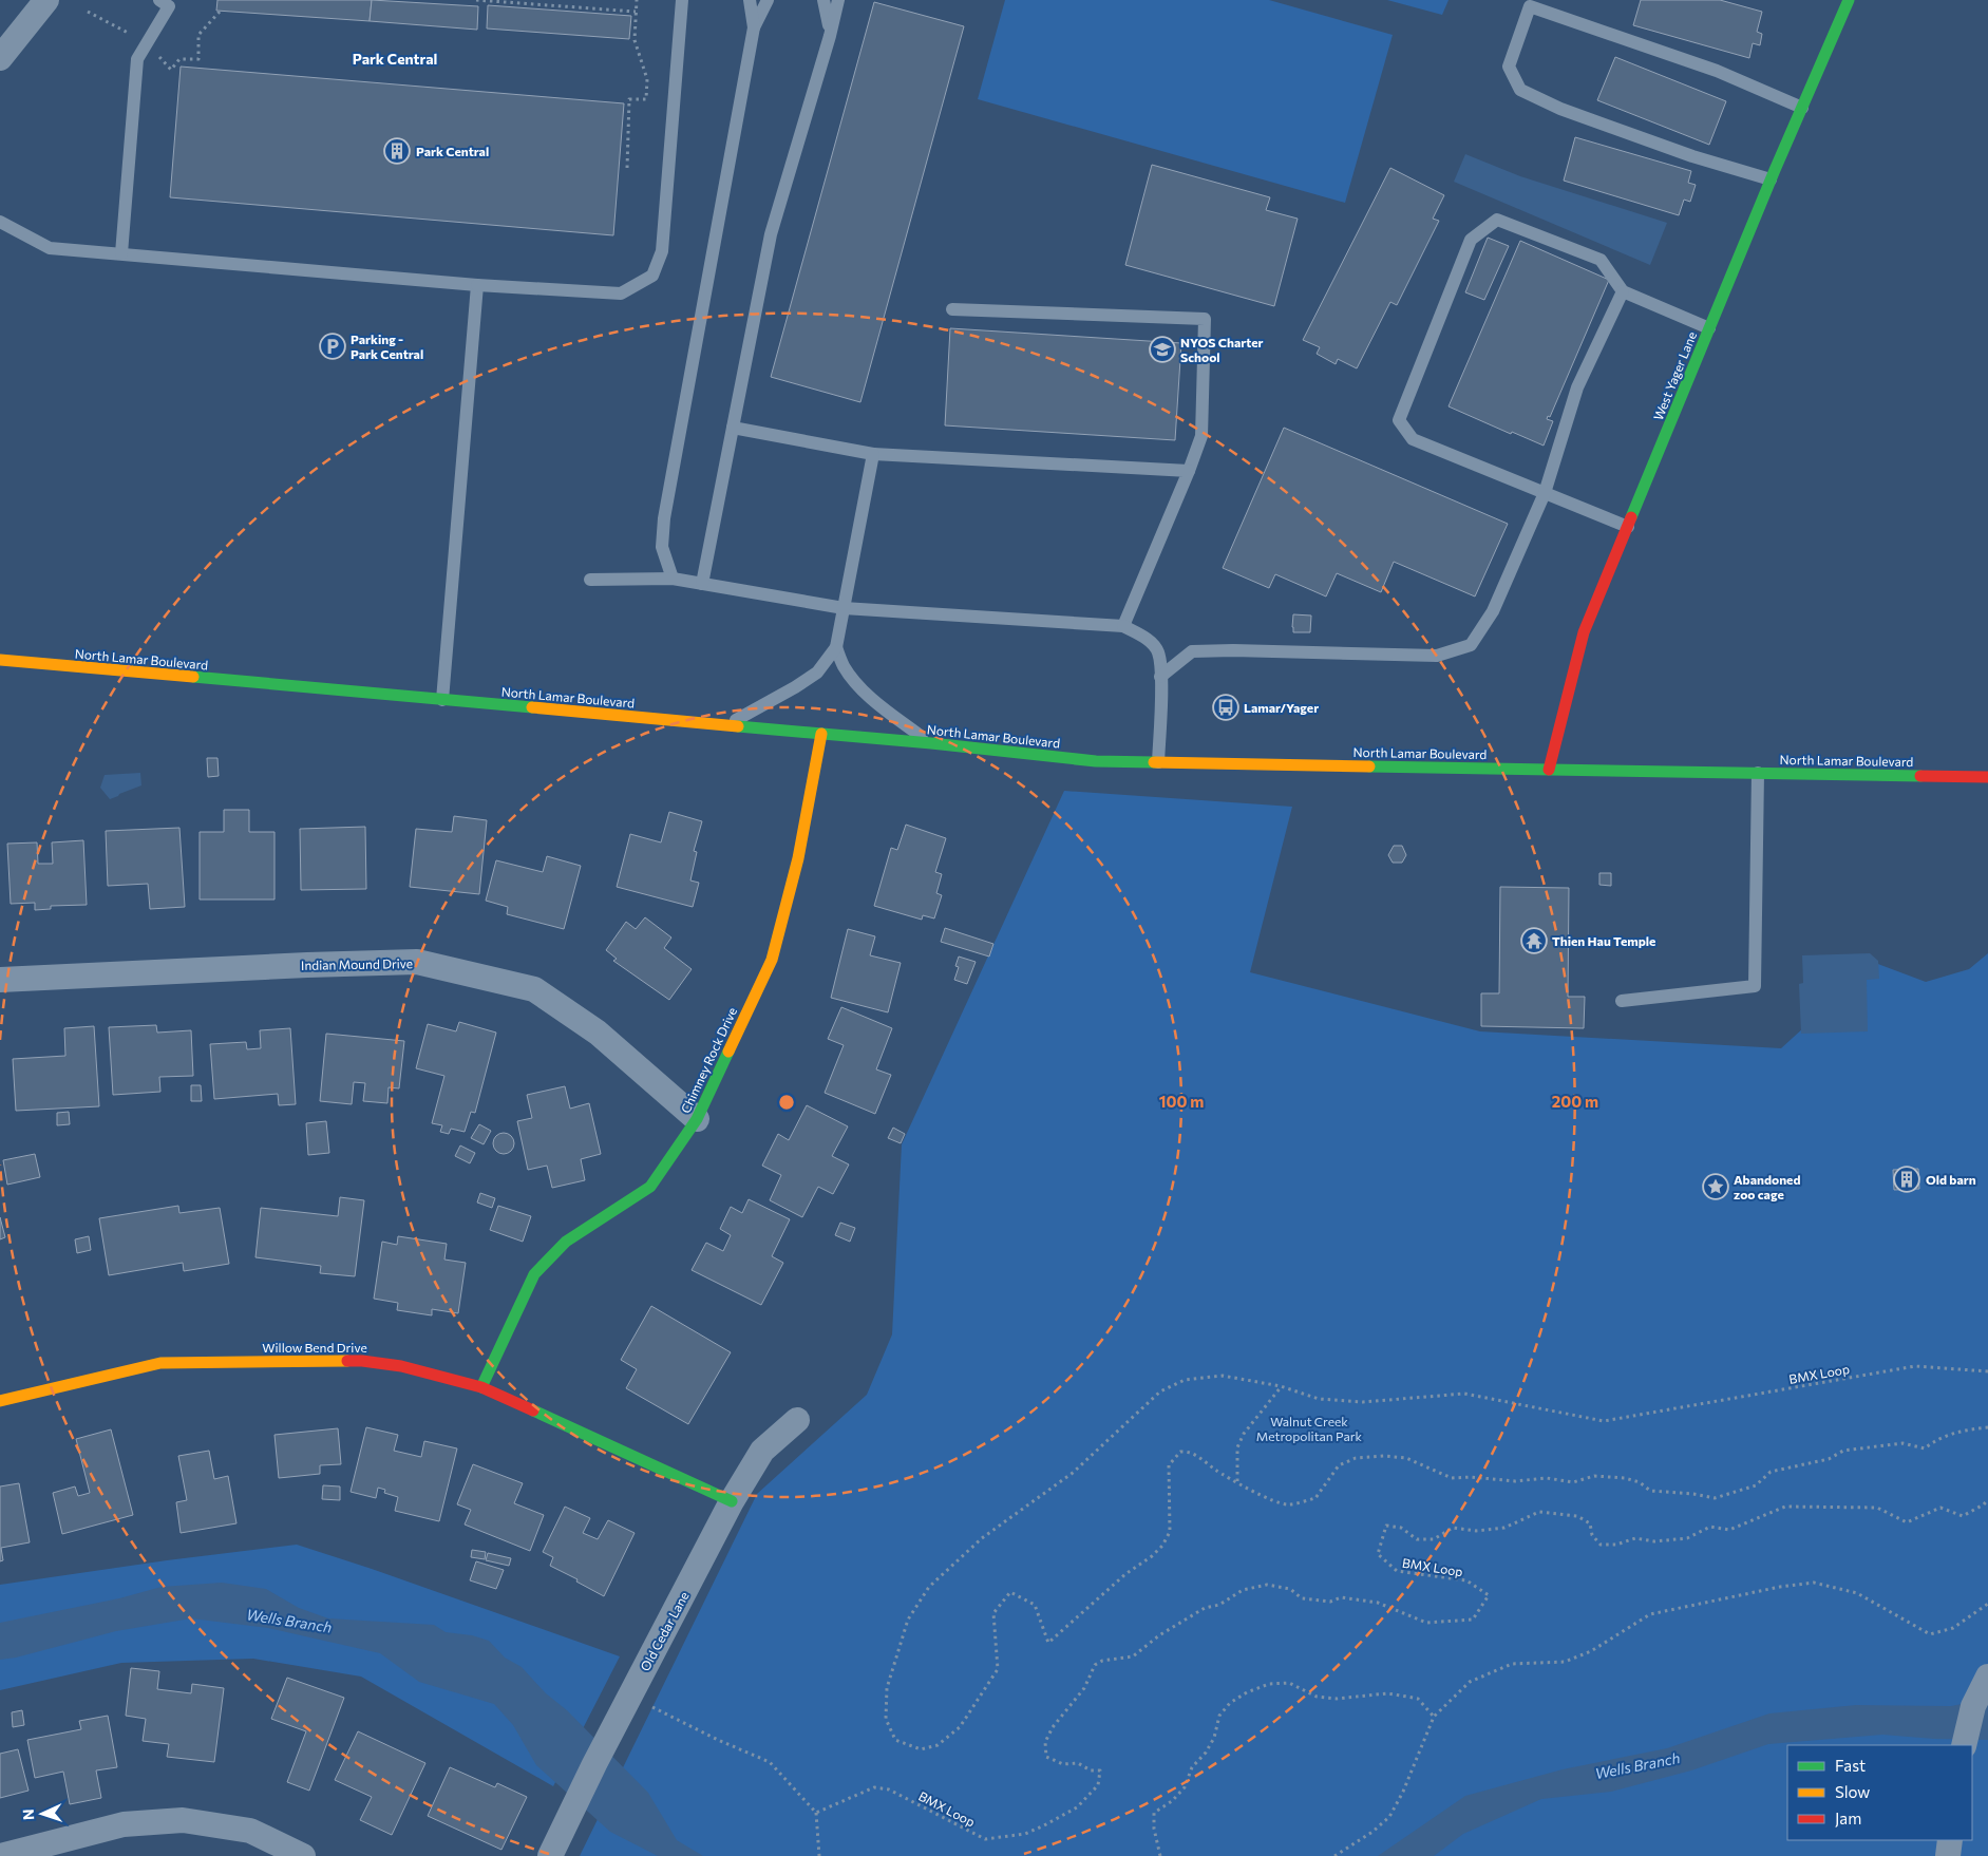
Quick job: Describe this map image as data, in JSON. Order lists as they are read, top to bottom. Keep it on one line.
{"streets":{"main road":["West Yager Lane","North Lamar Boulevard","Chimney Rock Drive","Willow Bend Drive"],"street":["Indian Mound Drive","Old Cedar Lane"],"path":["BMX Loop"]},"crossings":[["West Yager Lane","North Lamar Boulevard"],["North Lamar Boulevard","Chimney Rock Drive"],["Indian Mound Drive","Chimney Rock Drive"],["Chimney Rock Drive","Willow Bend Drive"],["Willow Bend Drive","Old Cedar Lane"]],"districts":["Park Central"],"water":["Wells Branch"],"parks":["Walnut Creek Metropolitan Park"],"places":{"building":["Park Central","Old barn"],"parking":["Parking - Park Central"],"school or university":["NYOS Charter School"],"bus stop":["Lamar/Yager"],"temple":["Thien Hau Temple"],"place":["Abandoned zoo cage"]},"legend":["Fast","Slow","Jam"],"north":"left","rings":["100 m","200 m"]}
